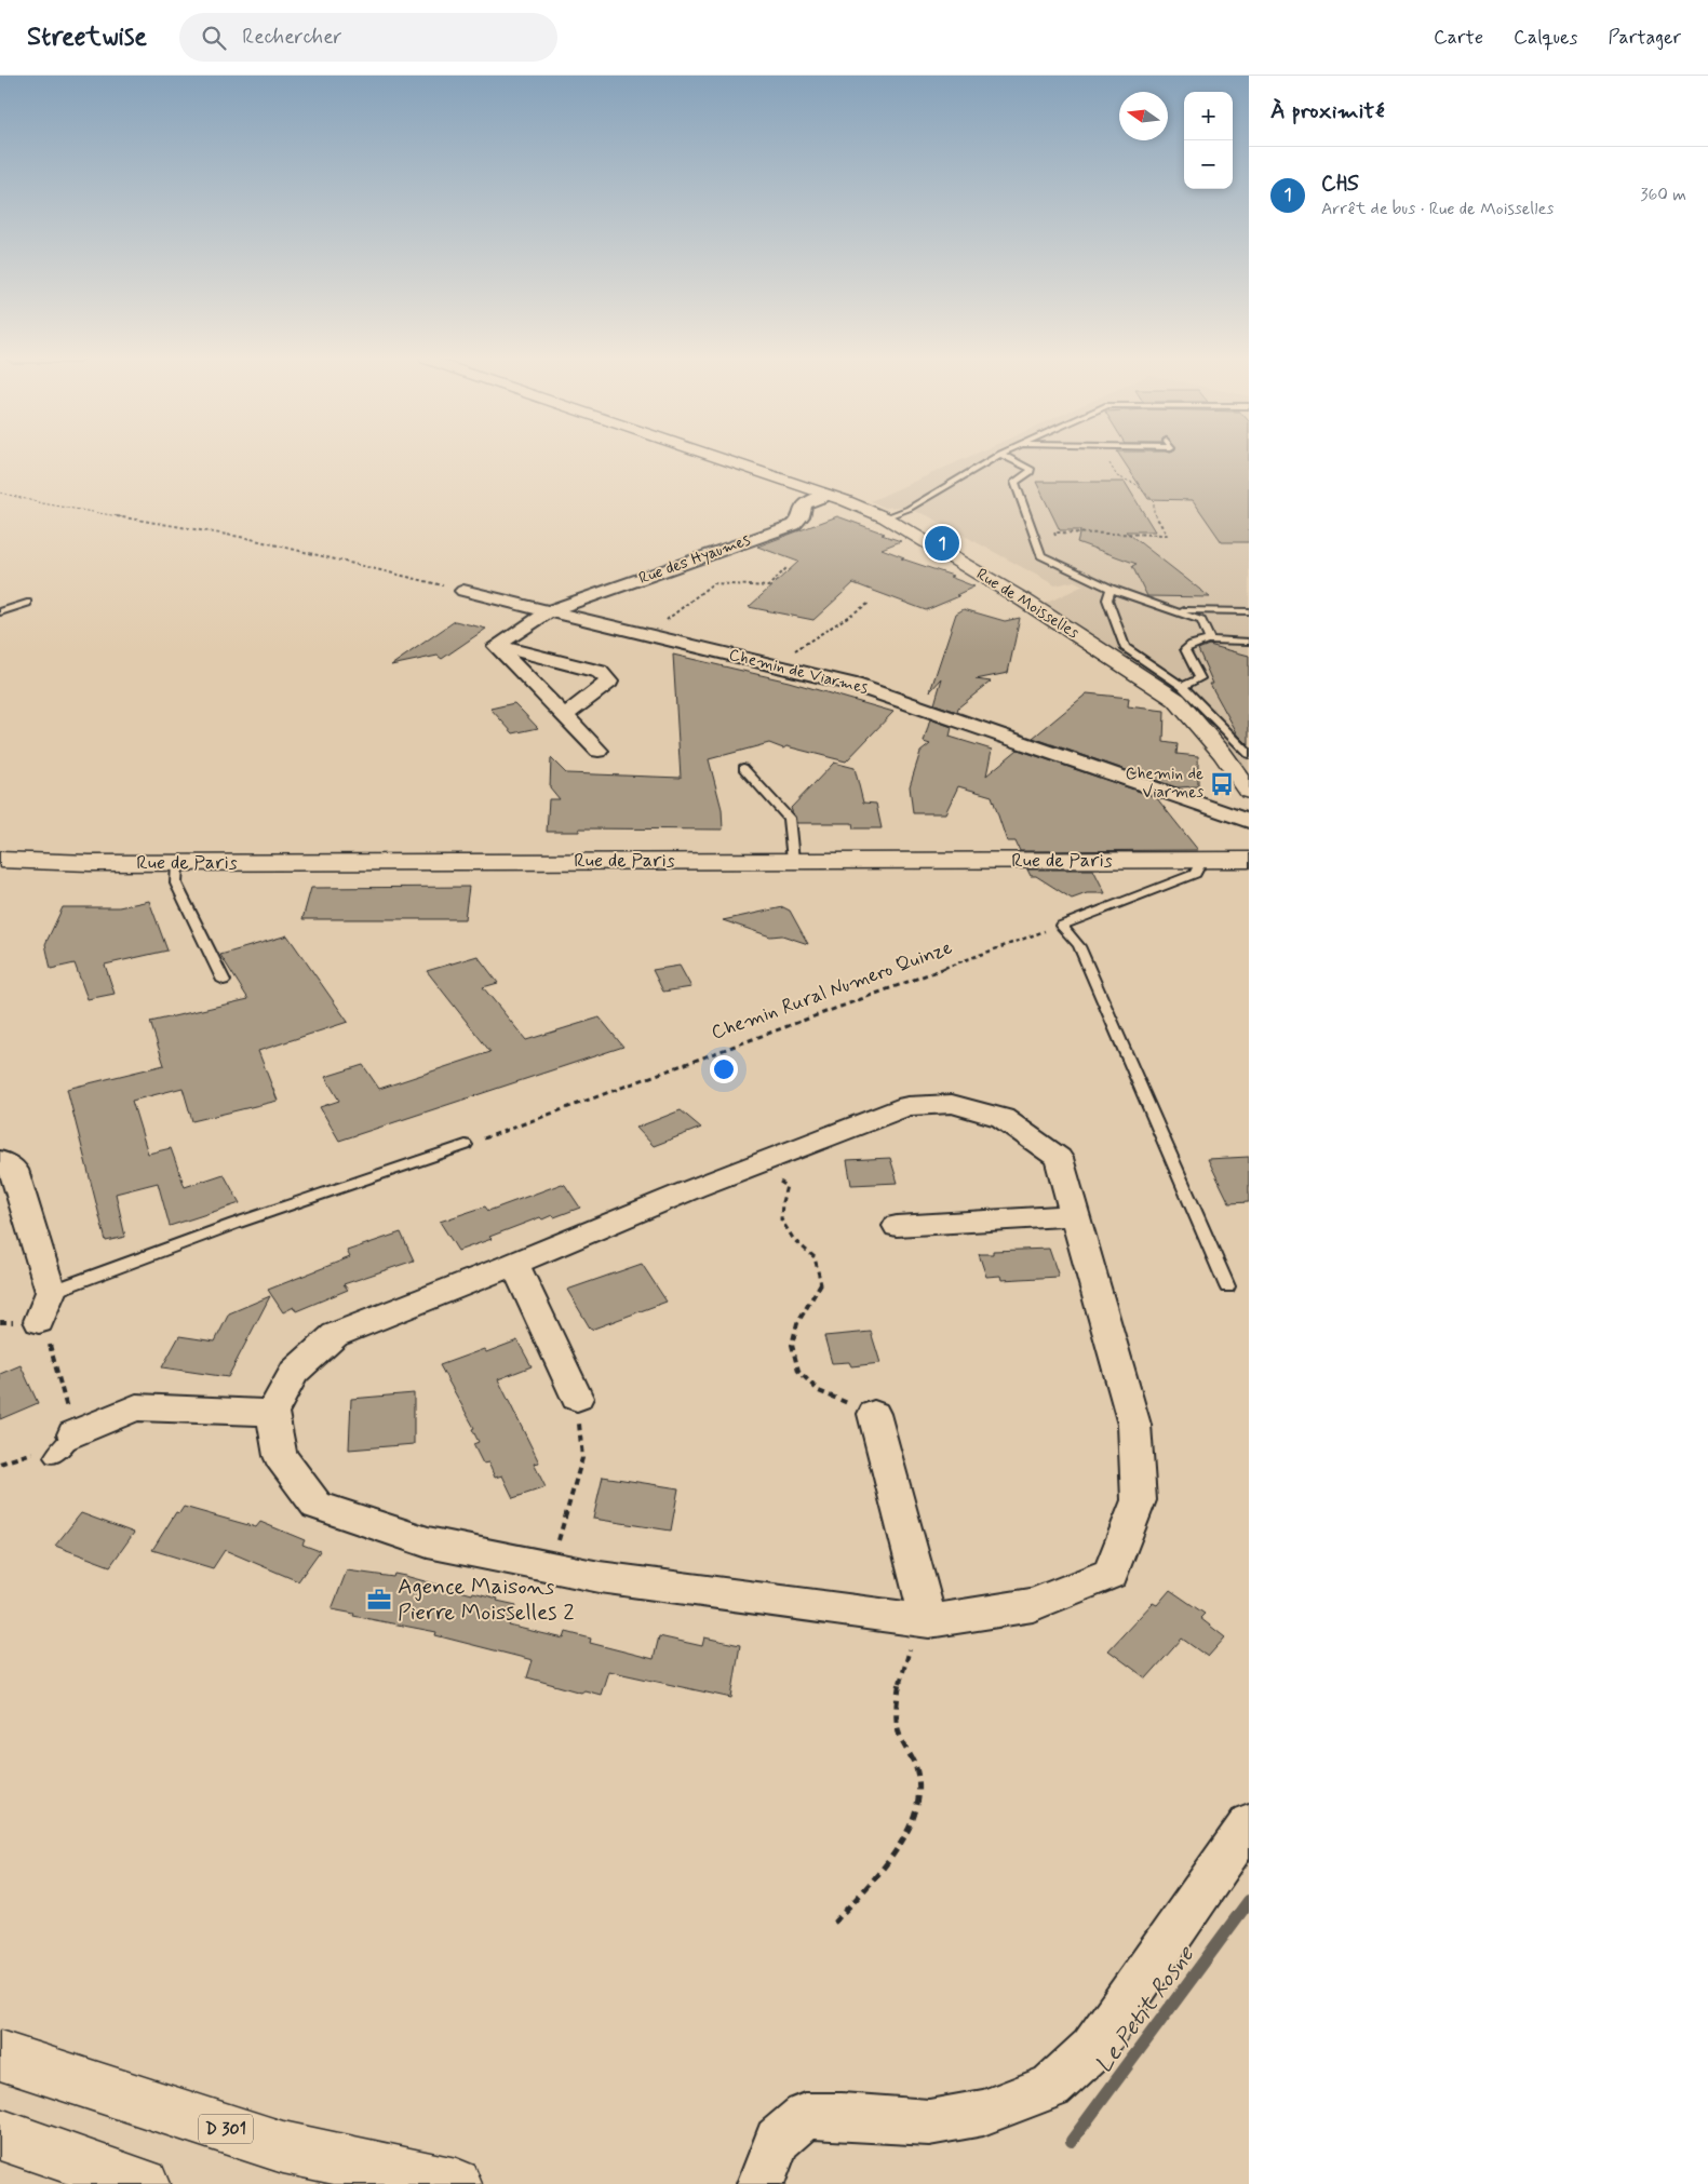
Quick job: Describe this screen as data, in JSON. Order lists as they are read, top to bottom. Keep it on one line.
{"streets":{"main road":["Rue de Moisselles","Rue de Paris","D 301"],"street":["Rue des Hyaumes","Chemin de Viarmes"],"path":["Chemin Rural Numero Quinze"]},"crossings":[["Rue des Hyaumes","Rue de Moisselles"],["Rue des Hyaumes","Chemin de Viarmes"]],"water":["Le Petit Rosne"],"places":{"bus stop":["Chemin de Viarmes"],"office":["Agence Maisons Pierre Moisselles 2"]},"north":"left","page":{"header":"Streetwise","search":"Rechercher","nav":["Carte","Calques","Partager"],"heading":"À proximité","map_buttons":["+","−"],"list":[{"mark":"1","name":"CHS","note":"Arrêt de bus · Rue de Moisselles","value":"360 m"}],"pins":"1"}}
